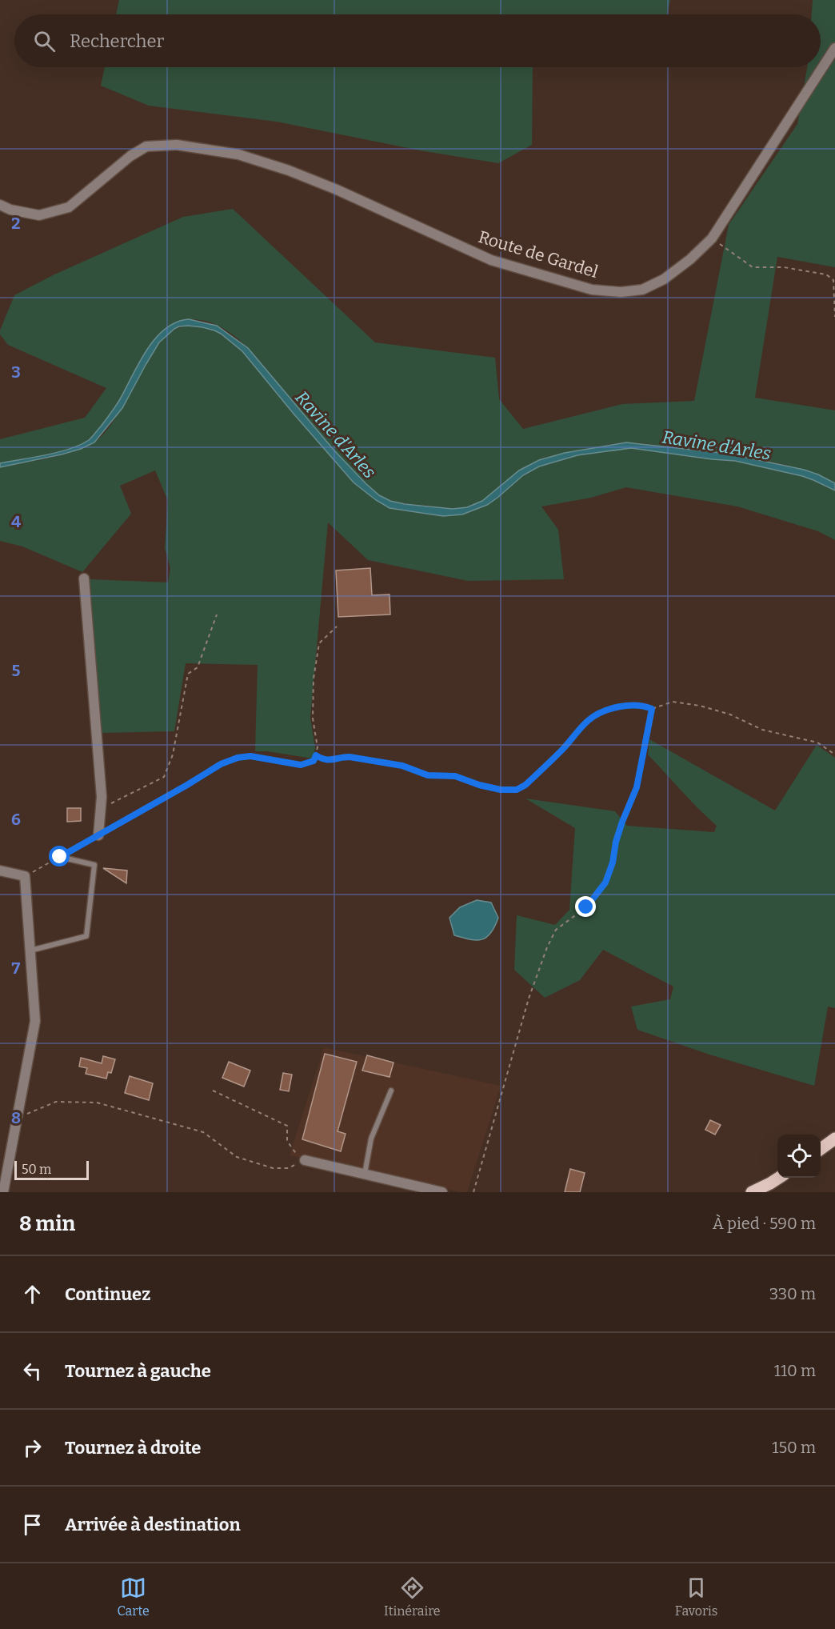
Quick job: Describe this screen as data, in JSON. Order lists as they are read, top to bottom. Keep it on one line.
{"streets":{"street":["Route de Gardel"]},"water":["Ravine d'Arles"],"scale_bar":"50 m","page":{"search":"Rechercher","scale":"50 m","heading":["8 min","À pied · 590 m"],"list":[["Continuez","330 m"],["Tournez à gauche","110 m"],["Tournez à droite","150 m"],"Arrivée à destination"],"nav":["Carte","Itinéraire","Favoris"]},"grid":{"rows":["2","3","4","5","6","7","8"]}}
